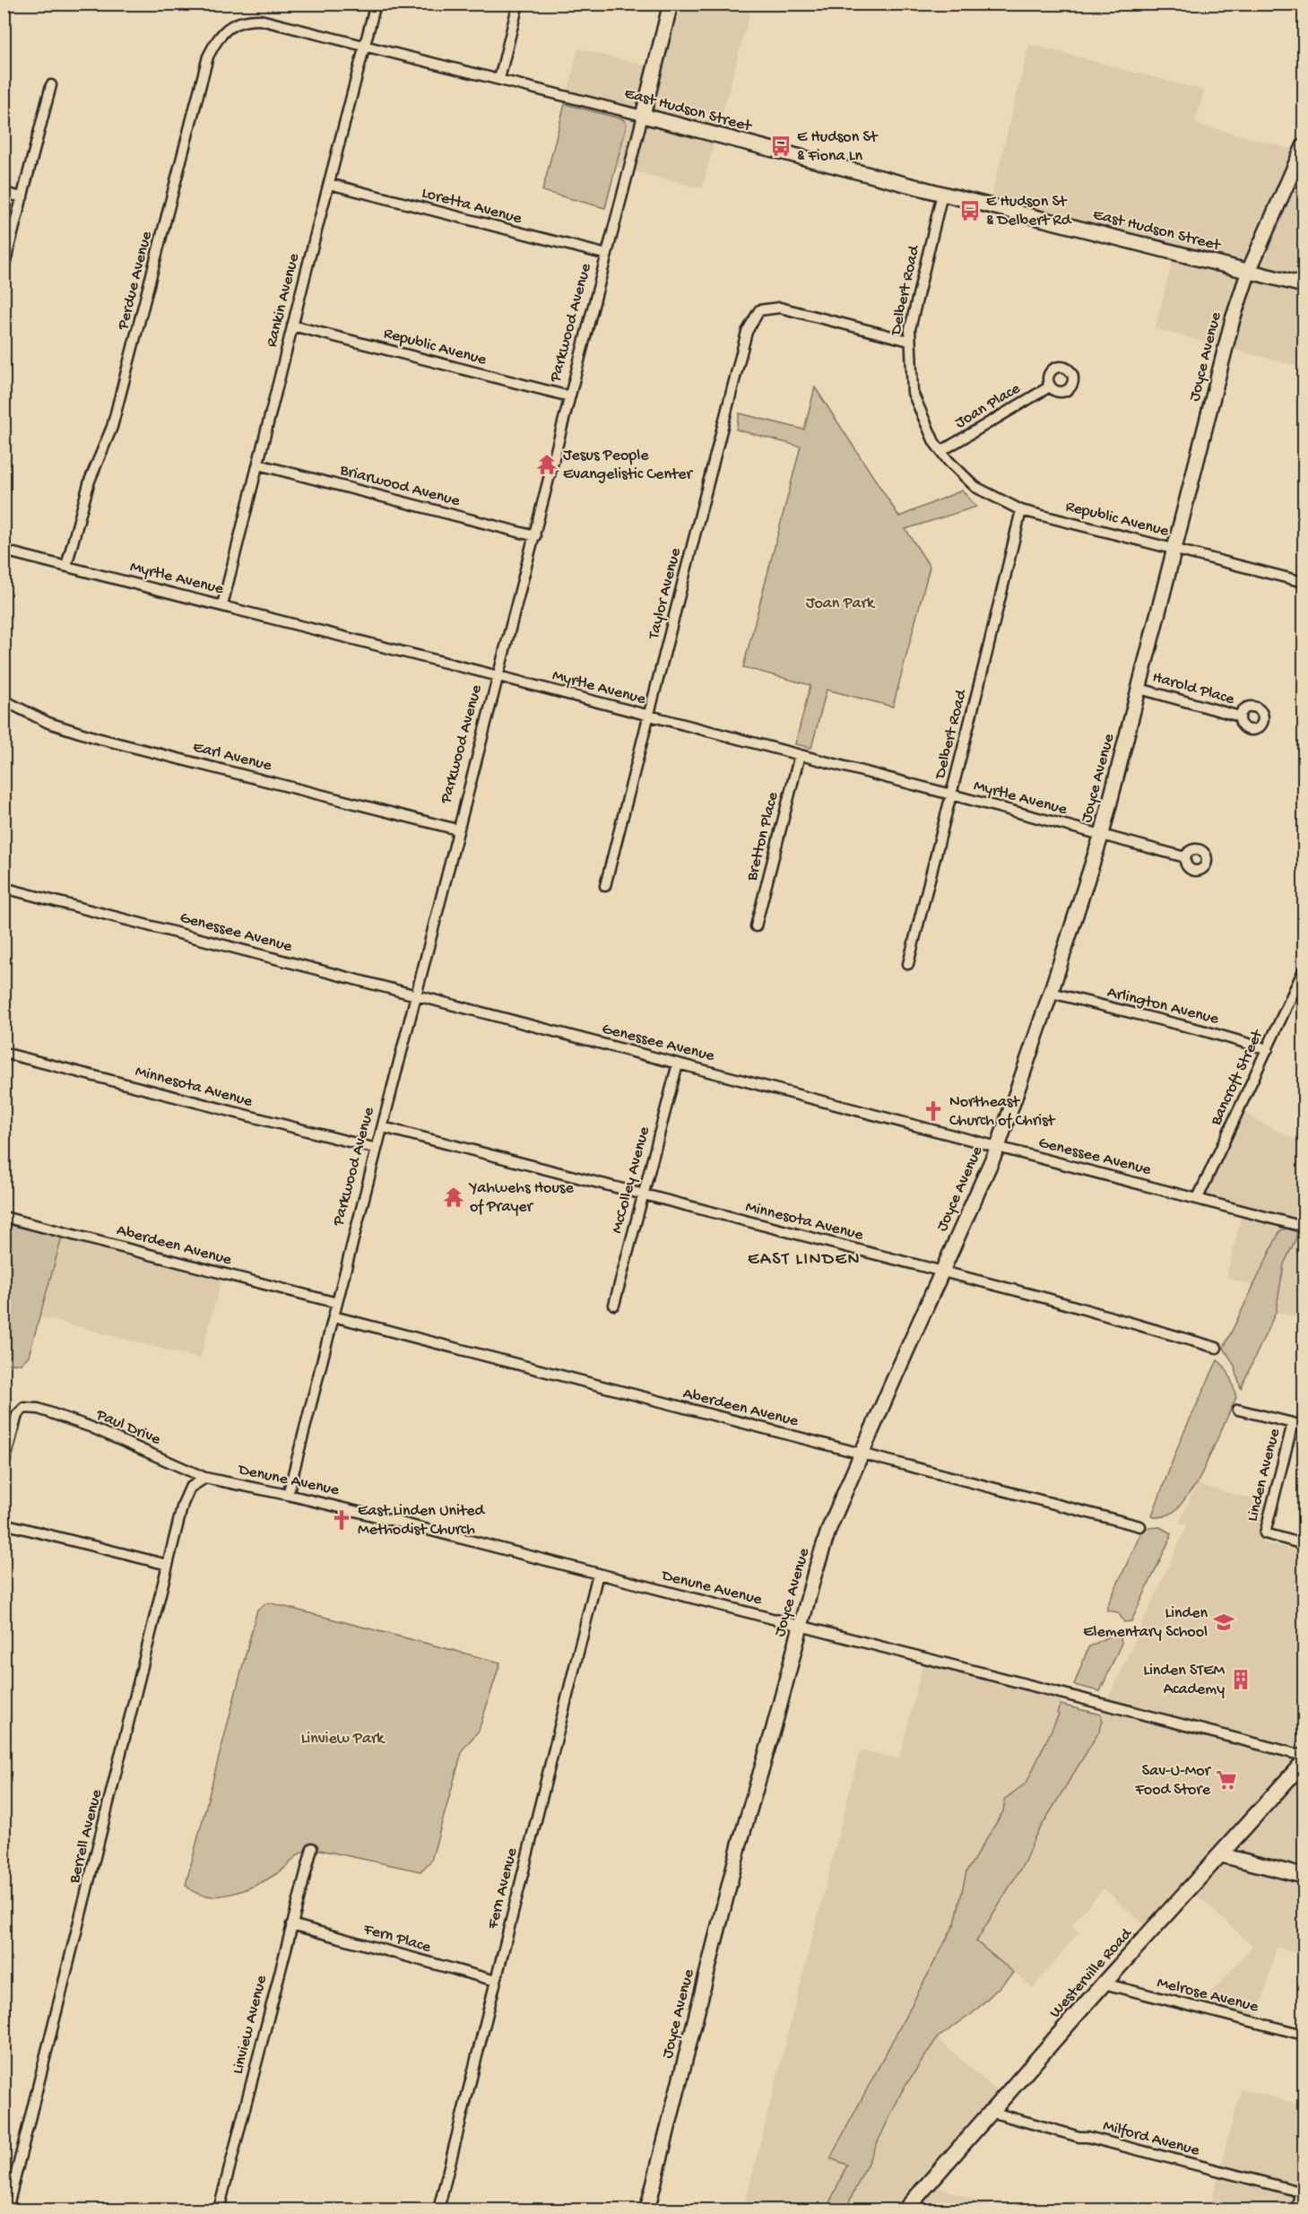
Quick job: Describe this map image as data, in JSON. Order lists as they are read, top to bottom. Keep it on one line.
{"streets":{"main road":["Westerville Road"],"street":["East Hudson Street","Loretta Avenue","Perdue Avenue","Delbert Road","Rankin Avenue","Parkwood Avenue","Republic Avenue","Joyce Avenue","Joan Place","Briarwood Avenue","Myrtle Avenue","Taylor Avenue","Harold Place","Earl Avenue","Bretton Place","Genessee Avenue","Arlington Avenue","Bancroft Street","Minnesota Avenue","McColley Avenue","Aberdeen Avenue","Paul Drive","Linden Avenue","Denune Avenue","Berrell Avenue","Fern Avenue","Fern Place","Melrose Avenue","Linview Avenue","Milford Avenue"]},"crossings":[["East Hudson Street","Perdue Avenue"],["East Hudson Street","Delbert Road"],["East Hudson Street","Rankin Avenue"],["East Hudson Street","Parkwood Avenue"],["East Hudson Street","Joyce Avenue"],["Loretta Avenue","Rankin Avenue"],["Loretta Avenue","Parkwood Avenue"],["Perdue Avenue","Myrtle Avenue"],["Delbert Road","Republic Avenue"],["Delbert Road","Joan Place"],["Delbert Road","Myrtle Avenue"],["Delbert Road","Taylor Avenue"],["Rankin Avenue","Republic Avenue"],["Rankin Avenue","Briarwood Avenue"],["Rankin Avenue","Myrtle Avenue"],["Parkwood Avenue","Republic Avenue"],["Parkwood Avenue","Briarwood Avenue"],["Parkwood Avenue","Myrtle Avenue"],["Parkwood Avenue","Earl Avenue"],["Parkwood Avenue","Genessee Avenue"],["Parkwood Avenue","Minnesota Avenue"],["Parkwood Avenue","Aberdeen Avenue"],["Parkwood Avenue","Denune Avenue"],["Republic Avenue","Joyce Avenue"],["Republic Avenue","Joan Place"],["Joyce Avenue","Myrtle Avenue"],["Joyce Avenue","Harold Place"],["Joyce Avenue","Genessee Avenue"],["Joyce Avenue","Arlington Avenue"],["Joyce Avenue","Minnesota Avenue"],["Joyce Avenue","Aberdeen Avenue"],["Joyce Avenue","Denune Avenue"],["Myrtle Avenue","Taylor Avenue"],["Myrtle Avenue","Bretton Place"],["Genessee Avenue","Bancroft Street"],["Genessee Avenue","McColley Avenue"],["Arlington Avenue","Bancroft Street"],["Minnesota Avenue","McColley Avenue"],["Paul Drive","Denune Avenue"],["Paul Drive","Berrell Avenue"],["Denune Avenue","Berrell Avenue"],["Denune Avenue","Fern Avenue"],["Fern Avenue","Fern Place"],["Fern Place","Linview Avenue"],["Westerville Road","Melrose Avenue"],["Westerville Road","Milford Avenue"]],"districts":["EAST LINDEN"],"parks":["Joan Park","Linview Park"],"places":{"bus stop":["E Hudson St & Fiona Ln","E Hudson St & Delbert Rd"],"temple":["Jesus People Evangelistic Center","Yahwehs House of Prayer"],"church":["Northeast Church of Christ","East Linden United Methodist Church"],"school or university":["Linden Elementary School"],"building":["Linden STEM Academy"],"supermarket":["Sav-U-Mor Food Store"]}}
